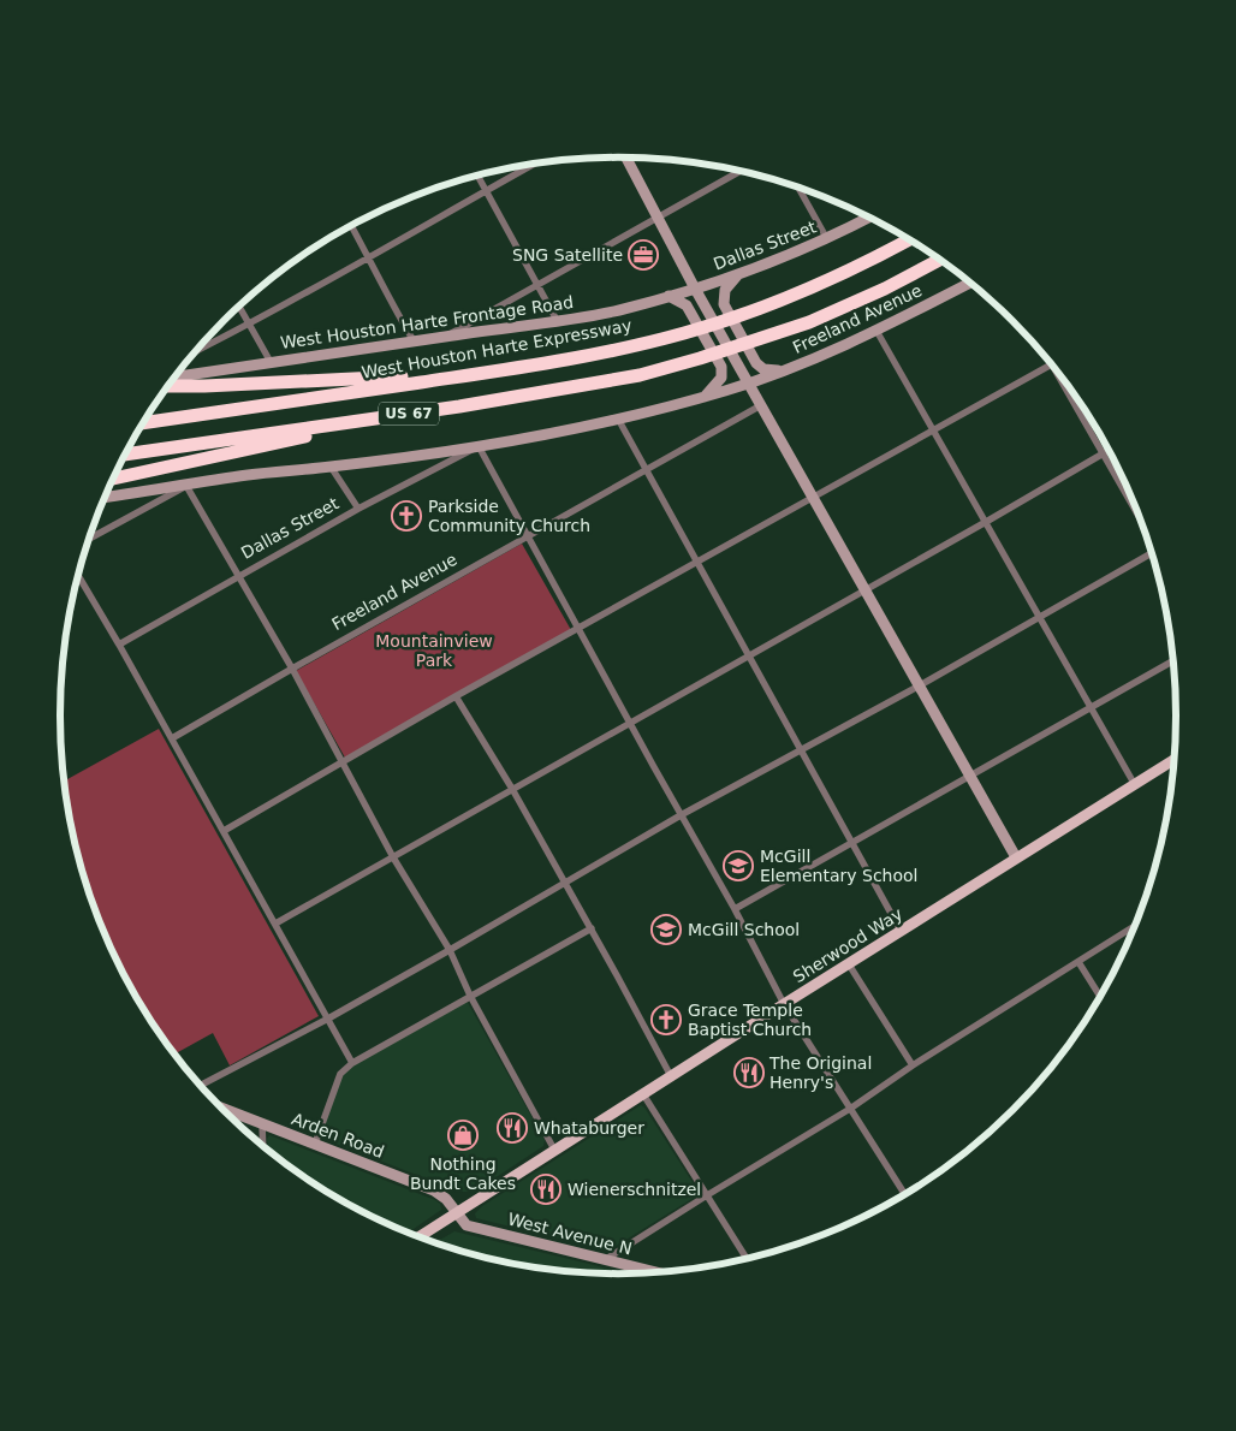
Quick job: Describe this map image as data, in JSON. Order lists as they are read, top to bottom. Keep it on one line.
{"streets":{"highway":["West Houston Harte Expressway","US 67"],"main road":["Dallas Street","Freeland Avenue","West Houston Harte Frontage Road","Sherwood Way","Arden Road","West Avenue N"]},"crossings":[["Dallas Street","West Houston Harte Frontage Road"],["Sherwood Way","Arden Road"],["Sherwood Way","West Avenue N"],["Arden Road","West Avenue N"]],"parks":["Mountainview Park"],"places":{"office":["SNG Satellite"],"church":["Parkside Community Church","Grace Temple Baptist Church"],"school or university":["McGill Elementary School","McGill School"],"restaurant":["The Original Henry's","Whataburger","Wienerschnitzel"],"shop":["Nothing Bundt Cakes"]}}
